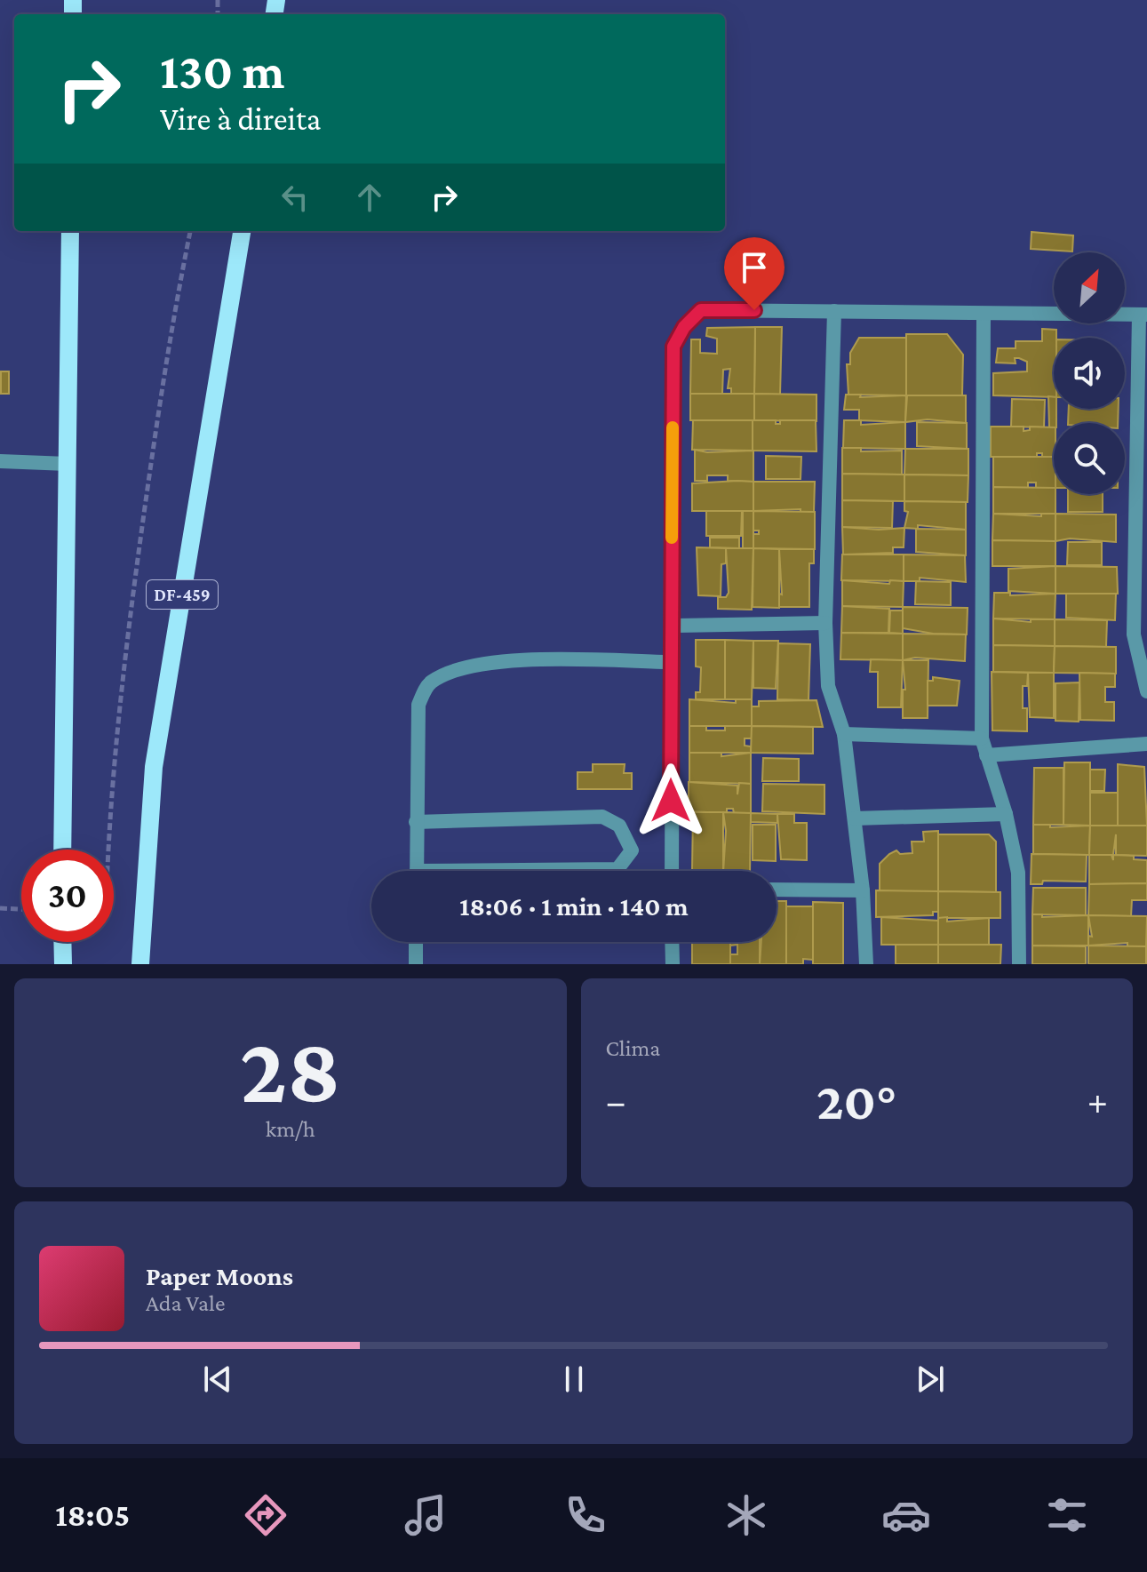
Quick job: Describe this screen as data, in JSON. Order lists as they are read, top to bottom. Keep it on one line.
{"streets":{"main road":["DF-459"]},"north":"top right","page":{"turn":["130 m","Vire à direita"],"limit":"30","trip":"18:06 · 1 min · 140 m","tile":[["28","km/h"],"Clima"],"heat":["−","20°","+"],"song":["Paper Moons","Ada Vale"],"tabs":"18:05"}}
